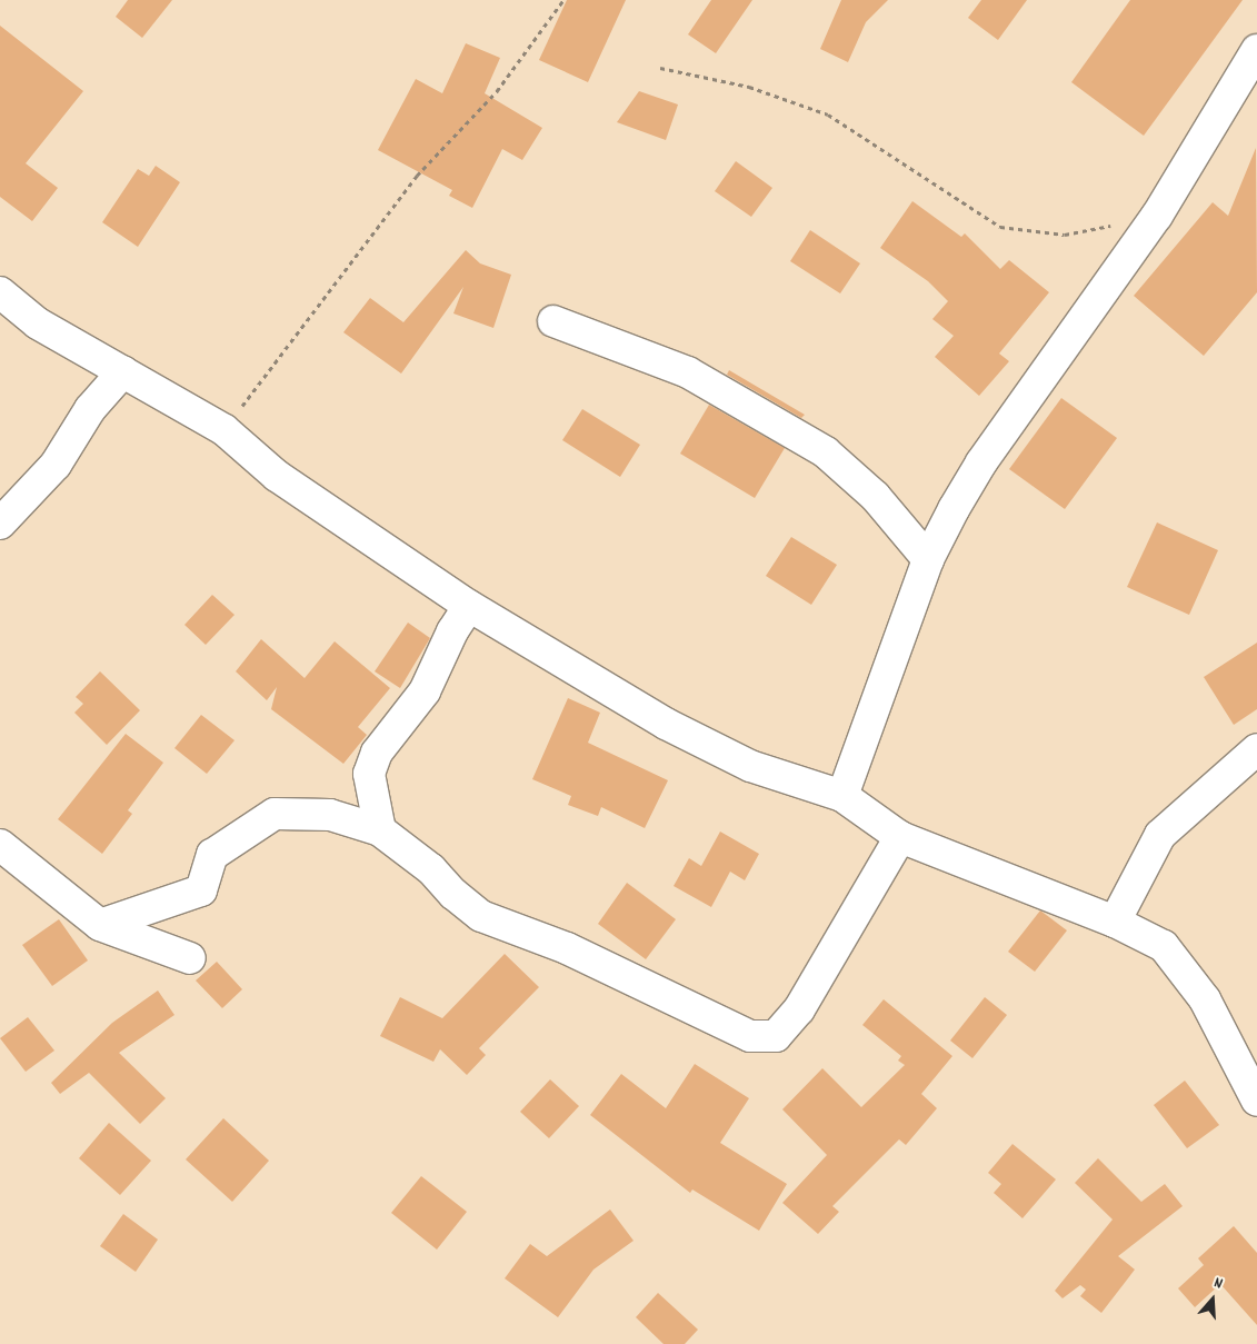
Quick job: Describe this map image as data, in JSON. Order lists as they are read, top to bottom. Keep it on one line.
{"north":"top"}
